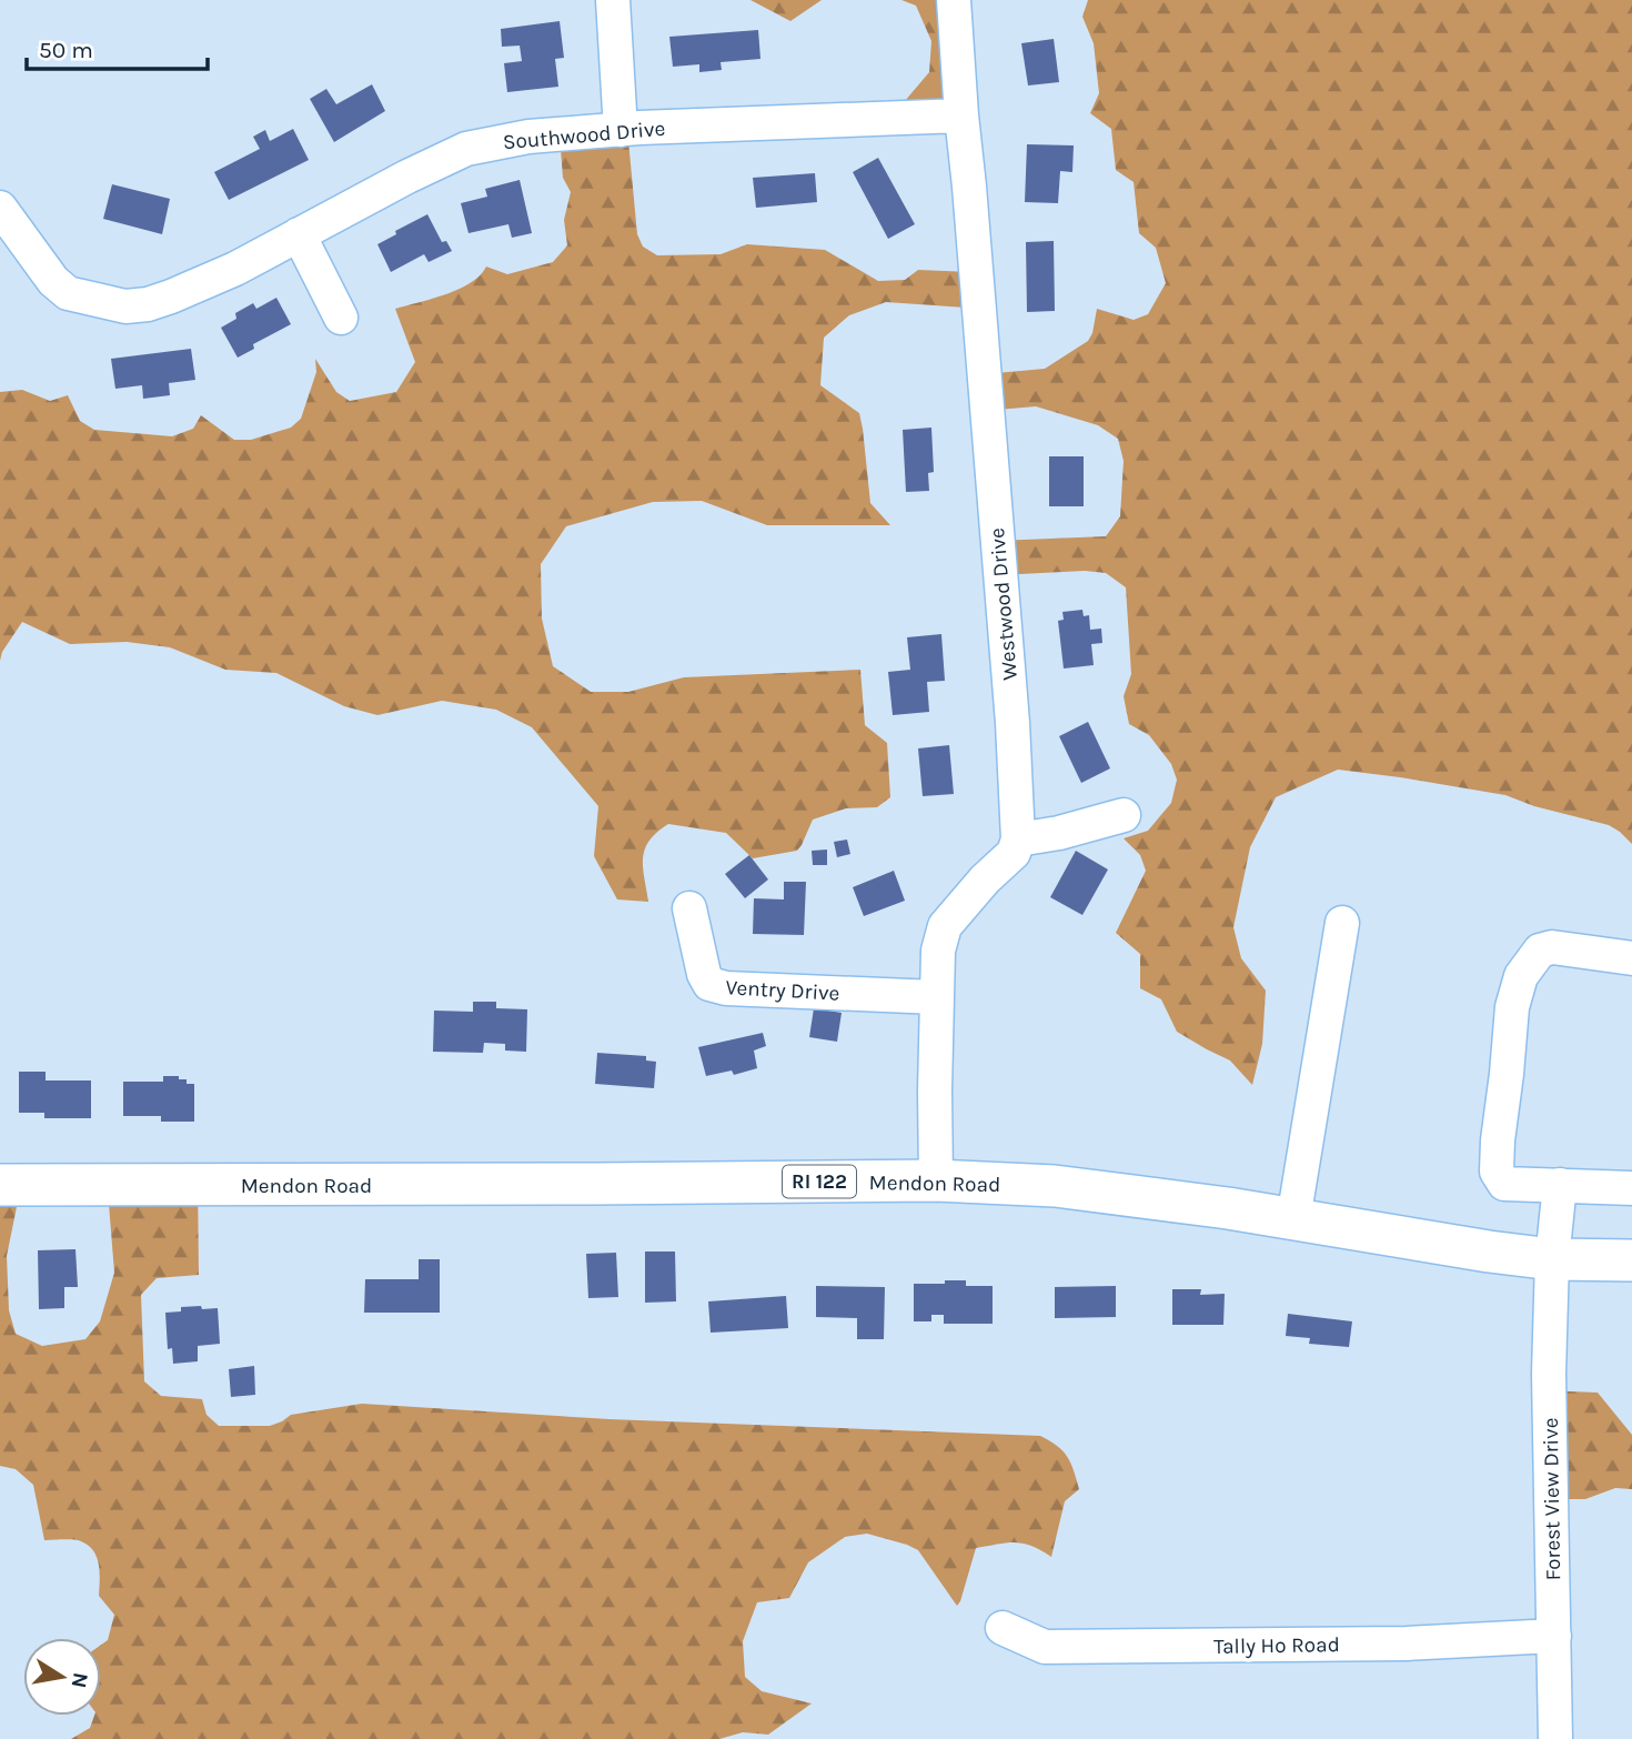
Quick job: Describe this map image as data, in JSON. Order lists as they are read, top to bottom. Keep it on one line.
{"streets":{"main road":["RI 122","Mendon Road"],"street":["Southwood Drive","Westwood Drive","Ventry Drive","Forest View Drive","Tally Ho Road"]},"crossings":[["Southwood Drive","Westwood Drive"],["Mendon Road","Forest View Drive"],["Forest View Drive","Tally Ho Road"]],"scale_bar":"50 m","north":"right"}
